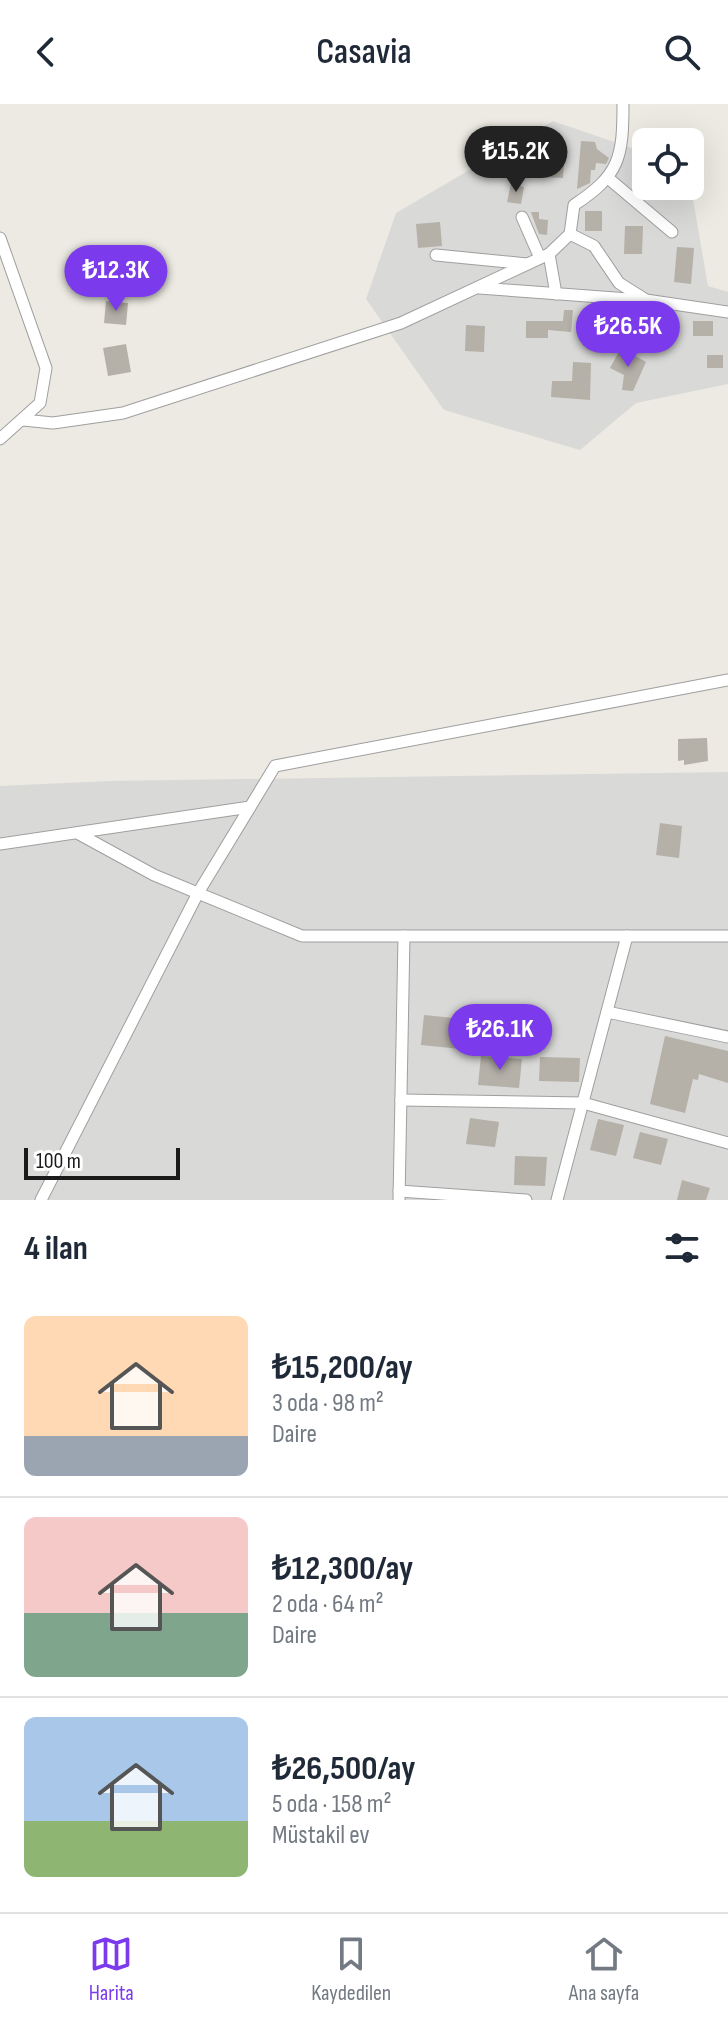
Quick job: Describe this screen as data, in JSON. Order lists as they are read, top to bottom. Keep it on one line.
{"scale_bar":"100 m","page":{"header":"Casavia","price":["₺15.2K","₺12.3K","₺26.5K","₺26.1K"],"scale":"100 m","heading":"4 ilan","list":[{"name":"₺15,200/ay","note":"3 oda · 98 m² · Daire"},{"name":"₺12,300/ay","note":"2 oda · 64 m² · Daire"},{"name":"₺26,500/ay","note":"5 oda · 158 m² · Müstakil ev"}],"tabs":["Harita","Kaydedilen","Ana sayfa"]}}
